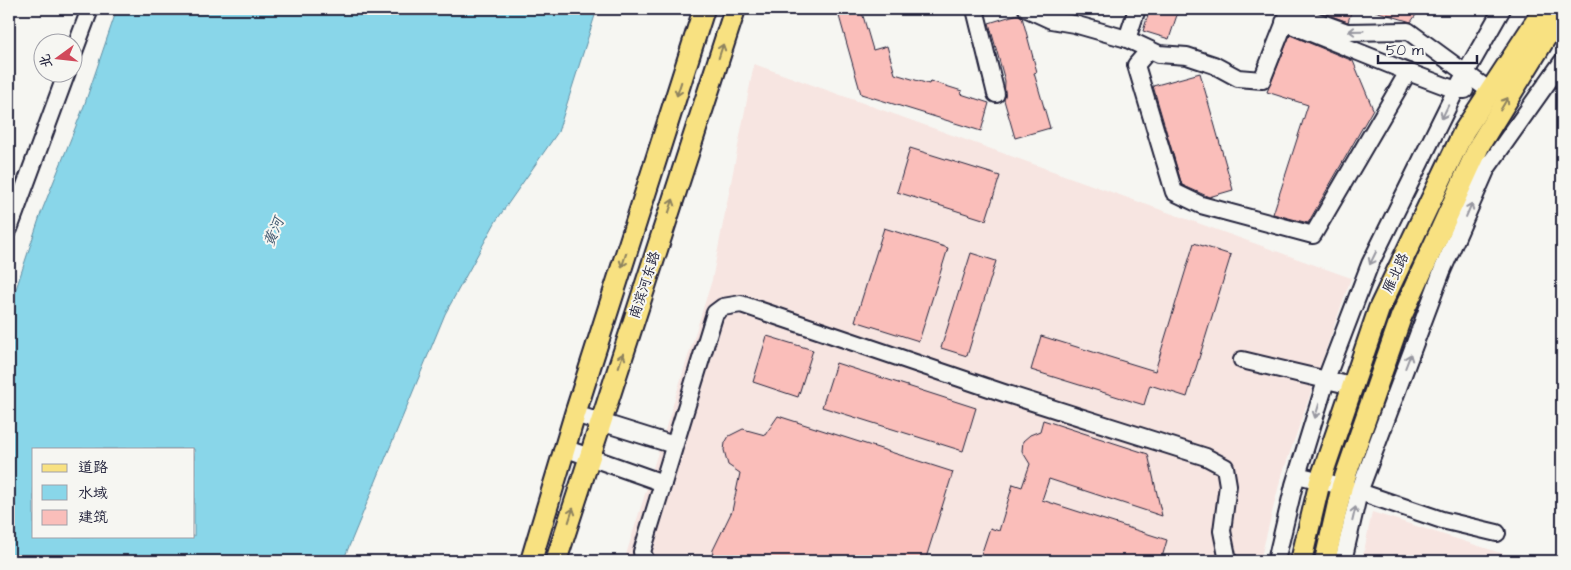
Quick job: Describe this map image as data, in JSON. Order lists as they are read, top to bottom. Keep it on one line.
{"streets":{"main road":["雁北路","南滨河东路"]},"water":["黄河"],"legend":["道路","水域","建筑"],"scale_bar":"50 m","north":"left"}
